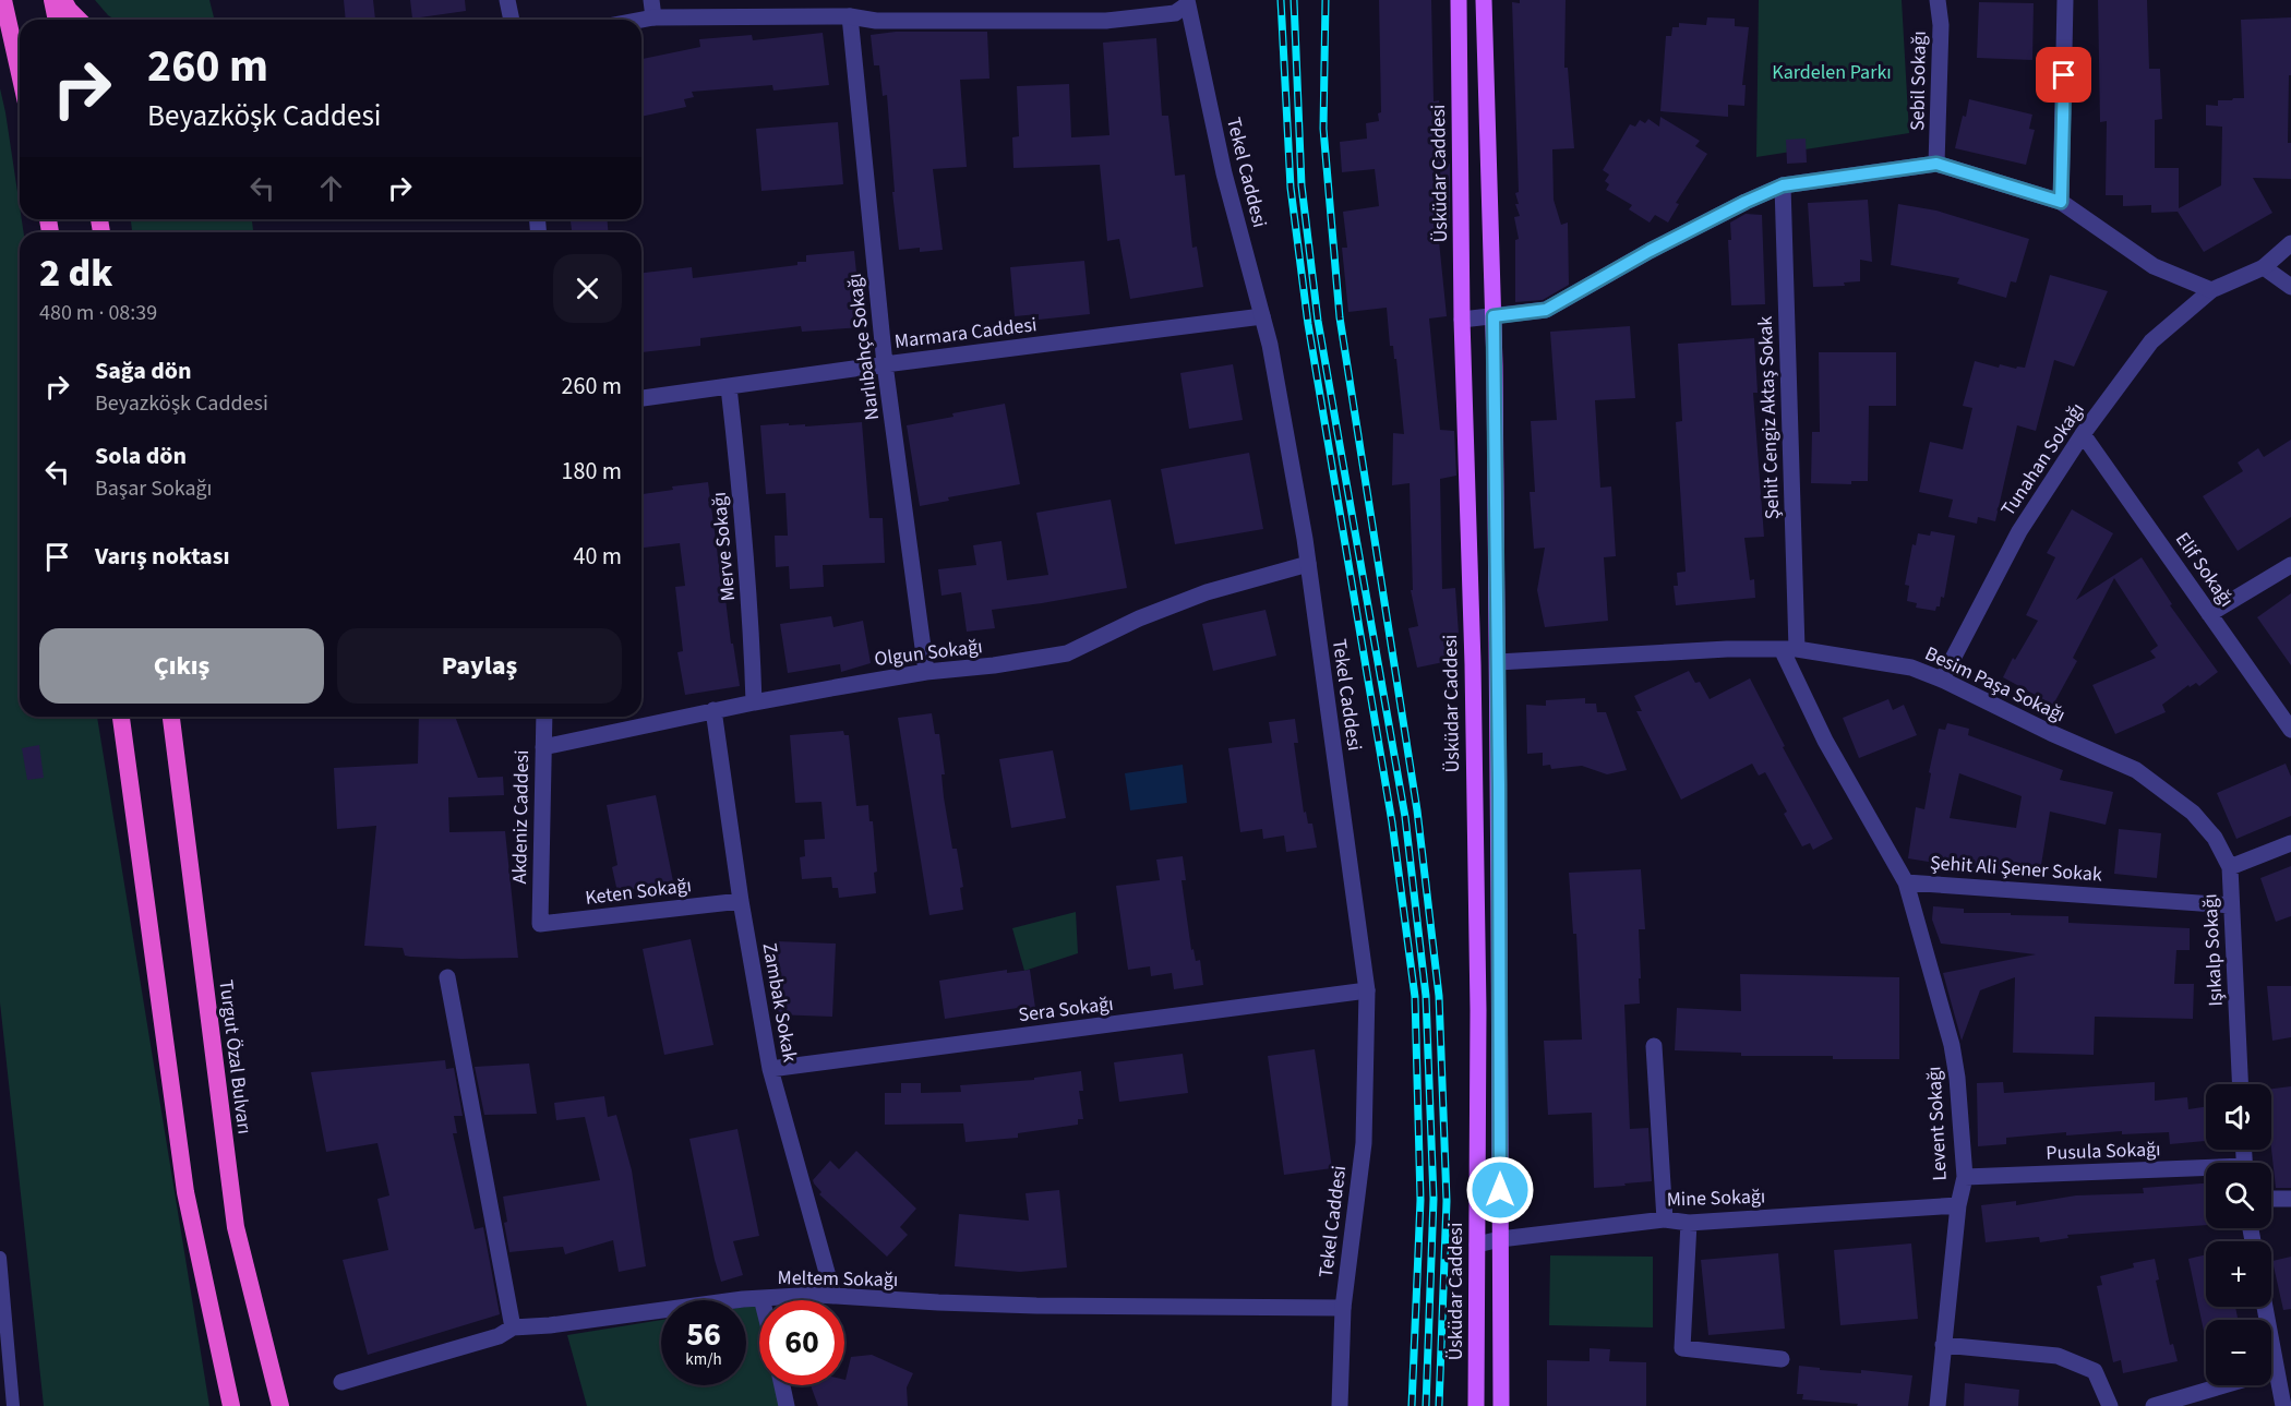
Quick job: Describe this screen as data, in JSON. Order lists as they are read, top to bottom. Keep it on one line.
{"streets":{"highway":["Turgut Özal Bulvarı"],"main road":["Üsküdar Caddesi"],"street":["Sebil Sokağı","Tekel Caddesi","Marmara Caddesi","Narlıbahçe Sokağı","Şehit Cengiz Aktaş Sokak","Tunahan Sokağı","Merve Sokağı","Elif Sokağı","Olgun Sokağı","Besim Paşa Sokağı","Akdeniz Caddesi","Şehit Ali Şener Sokak","Keten Sokağı","Işıkalp Sokağı","Zambak Sokak","Sera Sokağı","Levent Sokağı","Pusula Sokağı","Mine Sokağı","Meltem Sokağı"]},"crossings":[["Tekel Caddesi","Marmara Caddesi"],["Tekel Caddesi","Olgun Sokağı"],["Tekel Caddesi","Sera Sokağı"],["Tekel Caddesi","Meltem Sokağı"],["Üsküdar Caddesi","Mine Sokağı"],["Marmara Caddesi","Narlıbahçe Sokağı"],["Marmara Caddesi","Merve Sokağı"],["Narlıbahçe Sokağı","Olgun Sokağı"],["Şehit Cengiz Aktaş Sokak","Besim Paşa Sokağı"],["Şehit Cengiz Aktaş Sokak","Şehit Ali Şener Sokak"],["Tunahan Sokağı","Elif Sokağı"],["Tunahan Sokağı","Besim Paşa Sokağı"],["Merve Sokağı","Olgun Sokağı"],["Olgun Sokağı","Akdeniz Caddesi"],["Olgun Sokağı","Zambak Sokak"],["Besim Paşa Sokağı","Şehit Ali Şener Sokak"],["Besim Paşa Sokağı","Işıkalp Sokağı"],["Akdeniz Caddesi","Keten Sokağı"],["Şehit Ali Şener Sokak","Işıkalp Sokağı"],["Şehit Ali Şener Sokak","Levent Sokağı"],["Keten Sokağı","Zambak Sokak"],["Zambak Sokak","Sera Sokağı"],["Zambak Sokak","Meltem Sokağı"],["Levent Sokağı","Pusula Sokağı"],["Levent Sokağı","Mine Sokağı"]],"parks":["Kardelen Parkı"],"page":{"turn":["260 m","Beyazköşk Caddesi"],"heading":["2 dk","480 m · 08:39"],"list":[{"name":"Sağa dön","note":"Beyazköşk Caddesi","value":"260 m"},{"name":"Sola dön","note":"Başar Sokağı","value":"180 m"},{"name":"Varış noktası","value":"40 m"}],"buttons":["Çıkış","Paylaş"],"map_buttons":["+","−"],"speed":"56 km/h","limit":"60"}}
